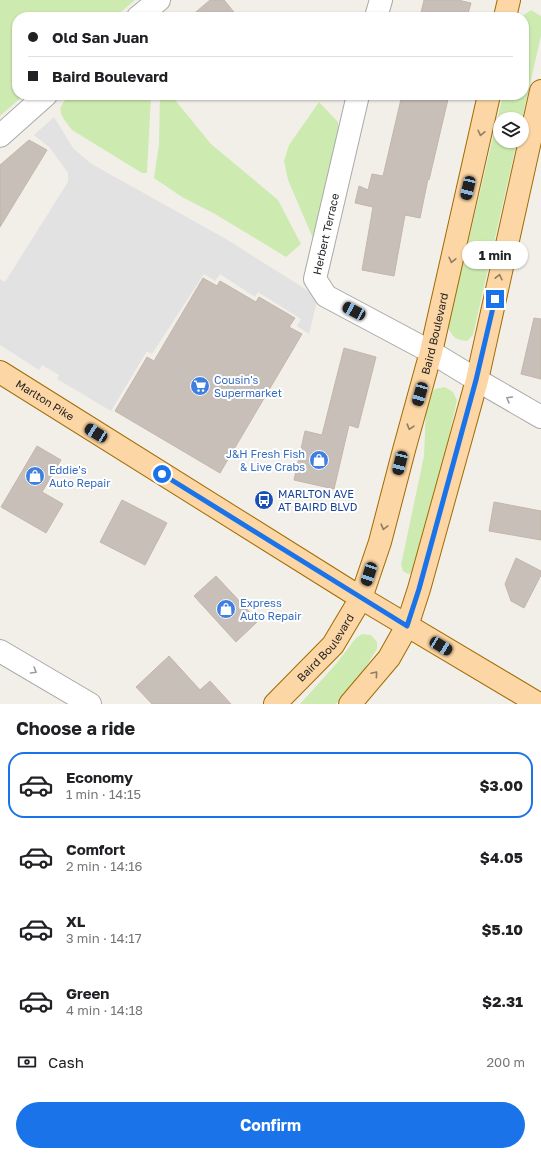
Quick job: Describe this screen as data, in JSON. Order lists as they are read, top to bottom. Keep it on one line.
{"streets":{"main road":["Baird Boulevard","Marlton Pike"],"street":["Herbert Terrace"]},"crossings":[["Herbert Terrace","Baird Boulevard"],["Baird Boulevard","Marlton Pike"]],"places":{"supermarket":["Cousin's Supermarket"],"shop":["J&H Fresh Fish & Live Crabs","Eddie's Auto Repair","Express Auto Repair"],"bus stop":["MARLTON AVE AT BAIRD BLVD"]},"page":{"banner":["Old San Juan","Baird Boulevard"],"bubble":"1 min","heading":"Choose a ride","list":[{"name":"Economy","note":"1 min · 14:15","value":"$3.00"},{"name":"Comfort","note":"2 min · 14:16","value":"$4.05"},{"name":"XL","note":"3 min · 14:17","value":"$5.10"},{"name":"Green","note":"4 min · 14:18","value":"$2.31"}],"pay":["Cash","200 m"],"buttons":"Confirm"}}
